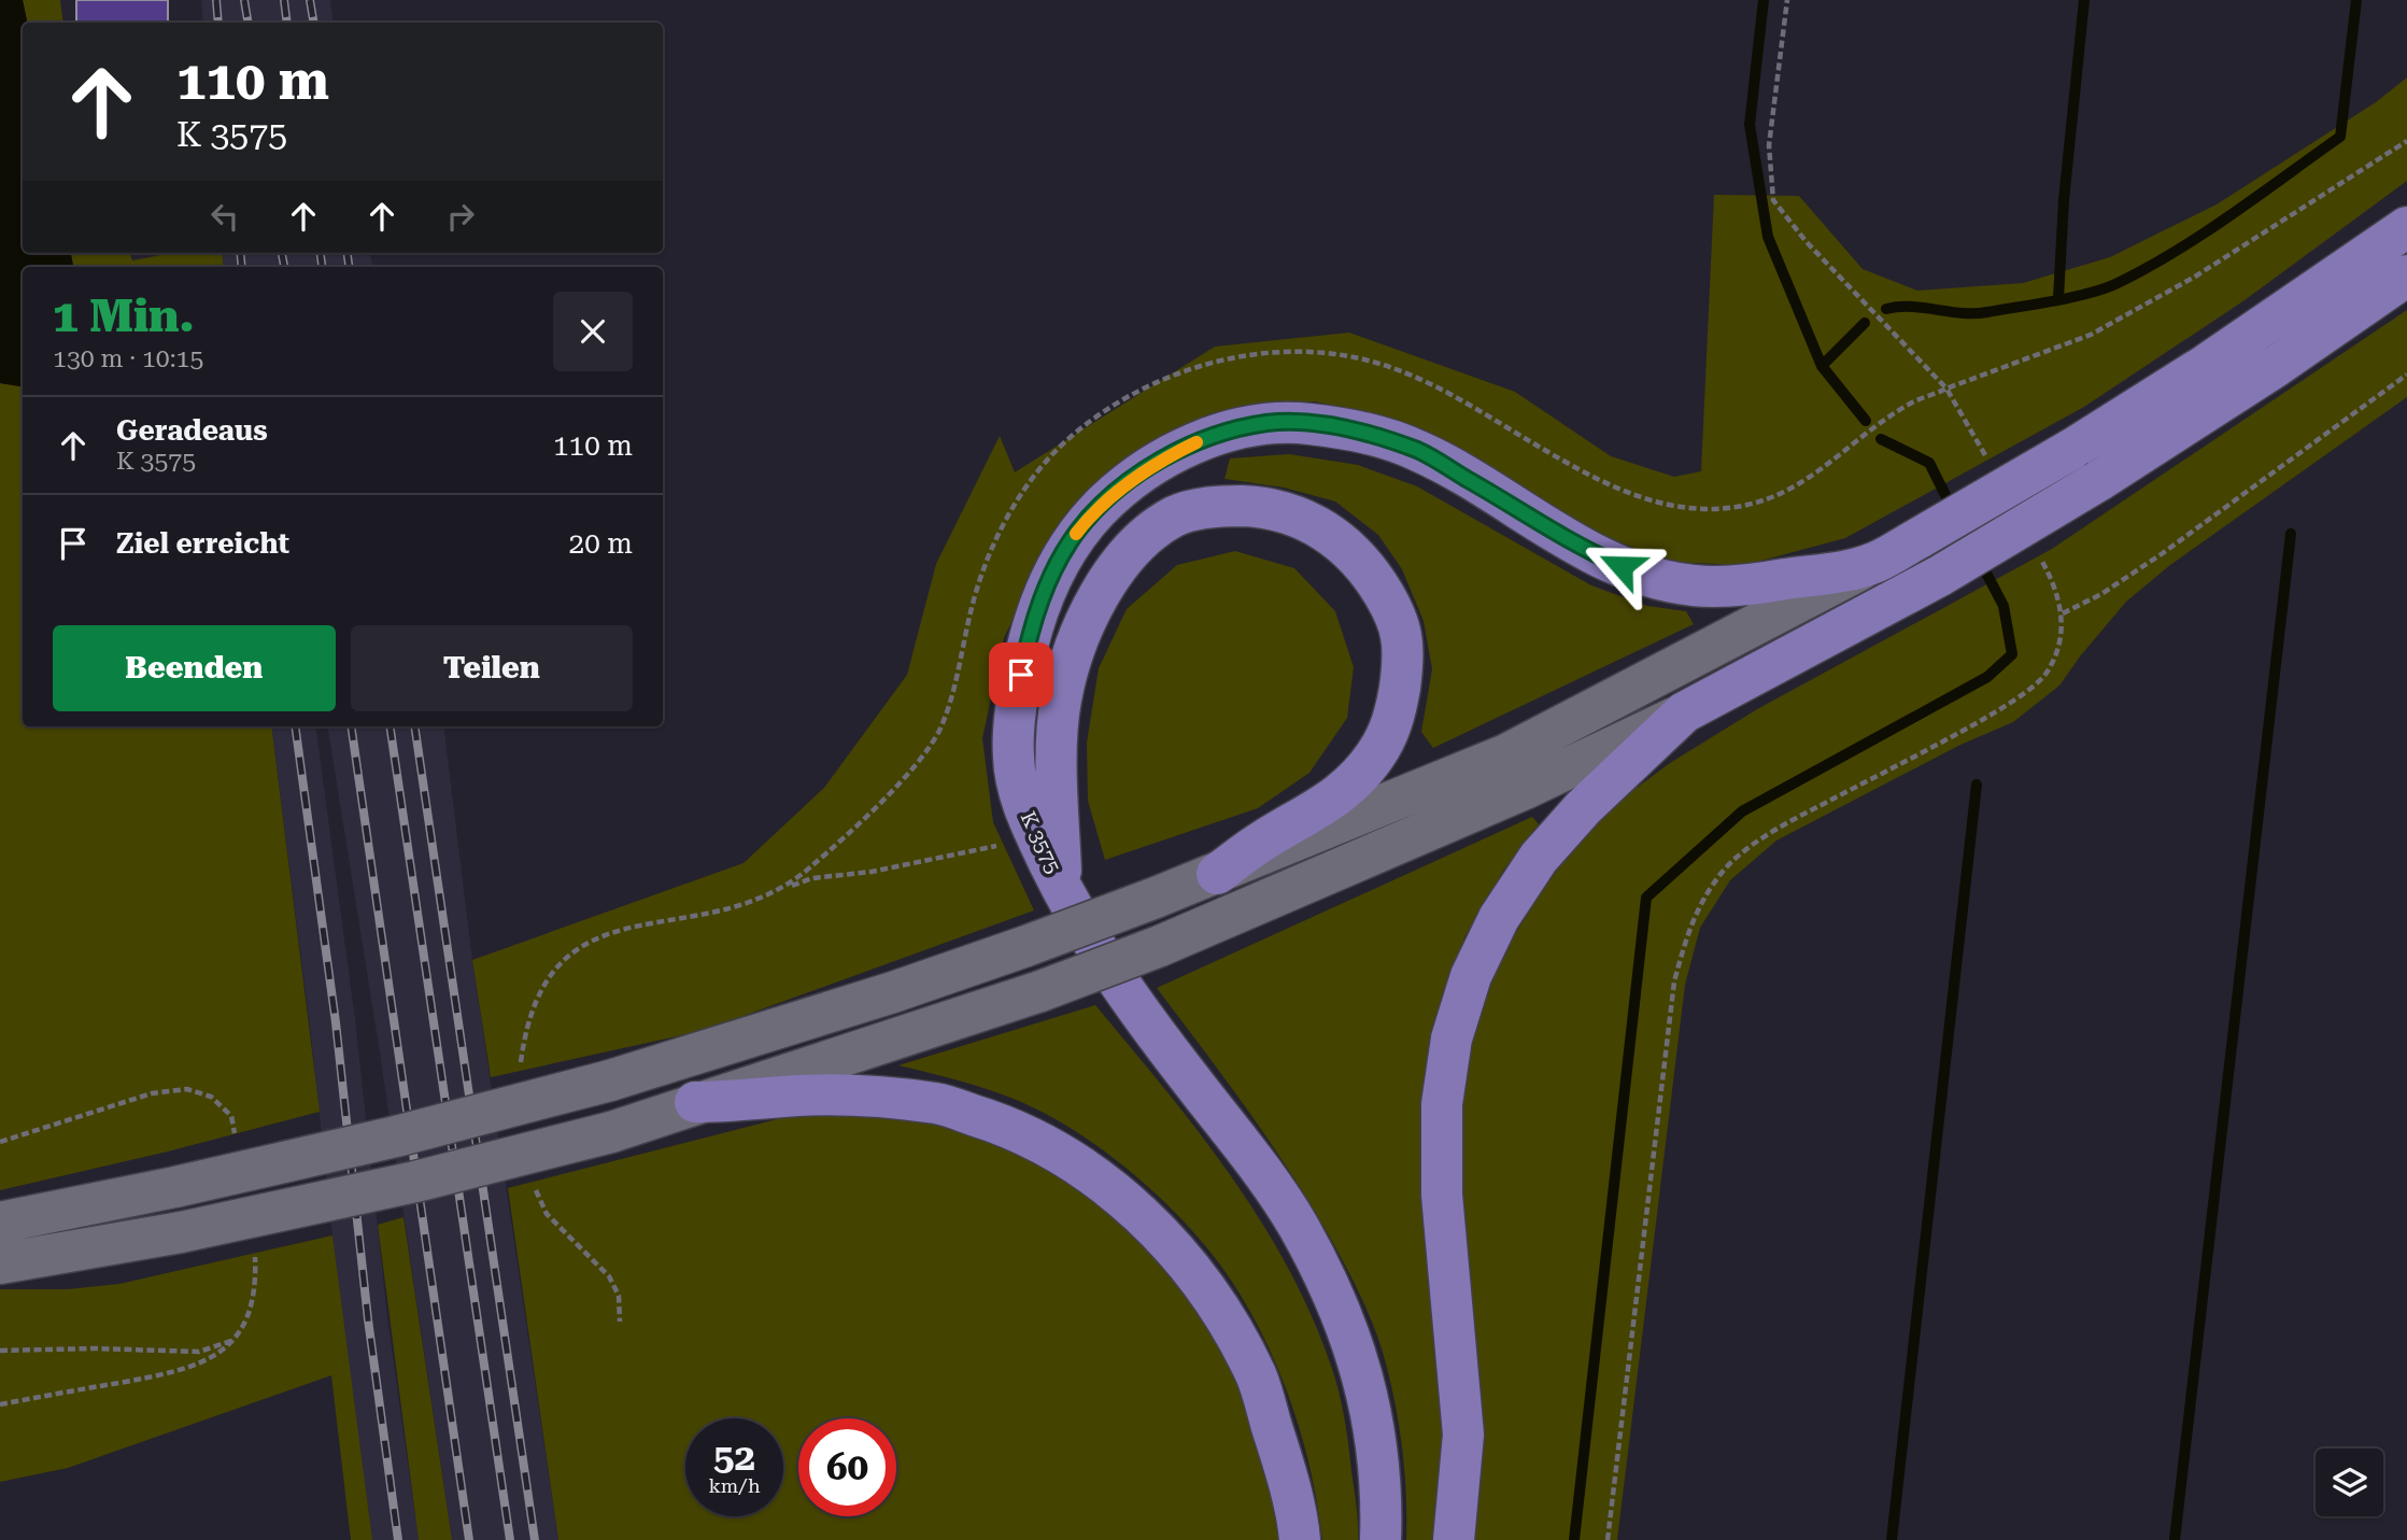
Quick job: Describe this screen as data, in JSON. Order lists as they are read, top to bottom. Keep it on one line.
{"streets":{"main road":["K 3575"]},"page":{"turn":["110 m","K 3575"],"heading":["1 Min.","130 m · 10:15"],"list":[{"name":"Geradeaus","note":"K 3575","value":"110 m"},{"name":"Ziel erreicht","value":"20 m"}],"buttons":["Beenden","Teilen"],"speed":"52 km/h","limit":"60"}}
